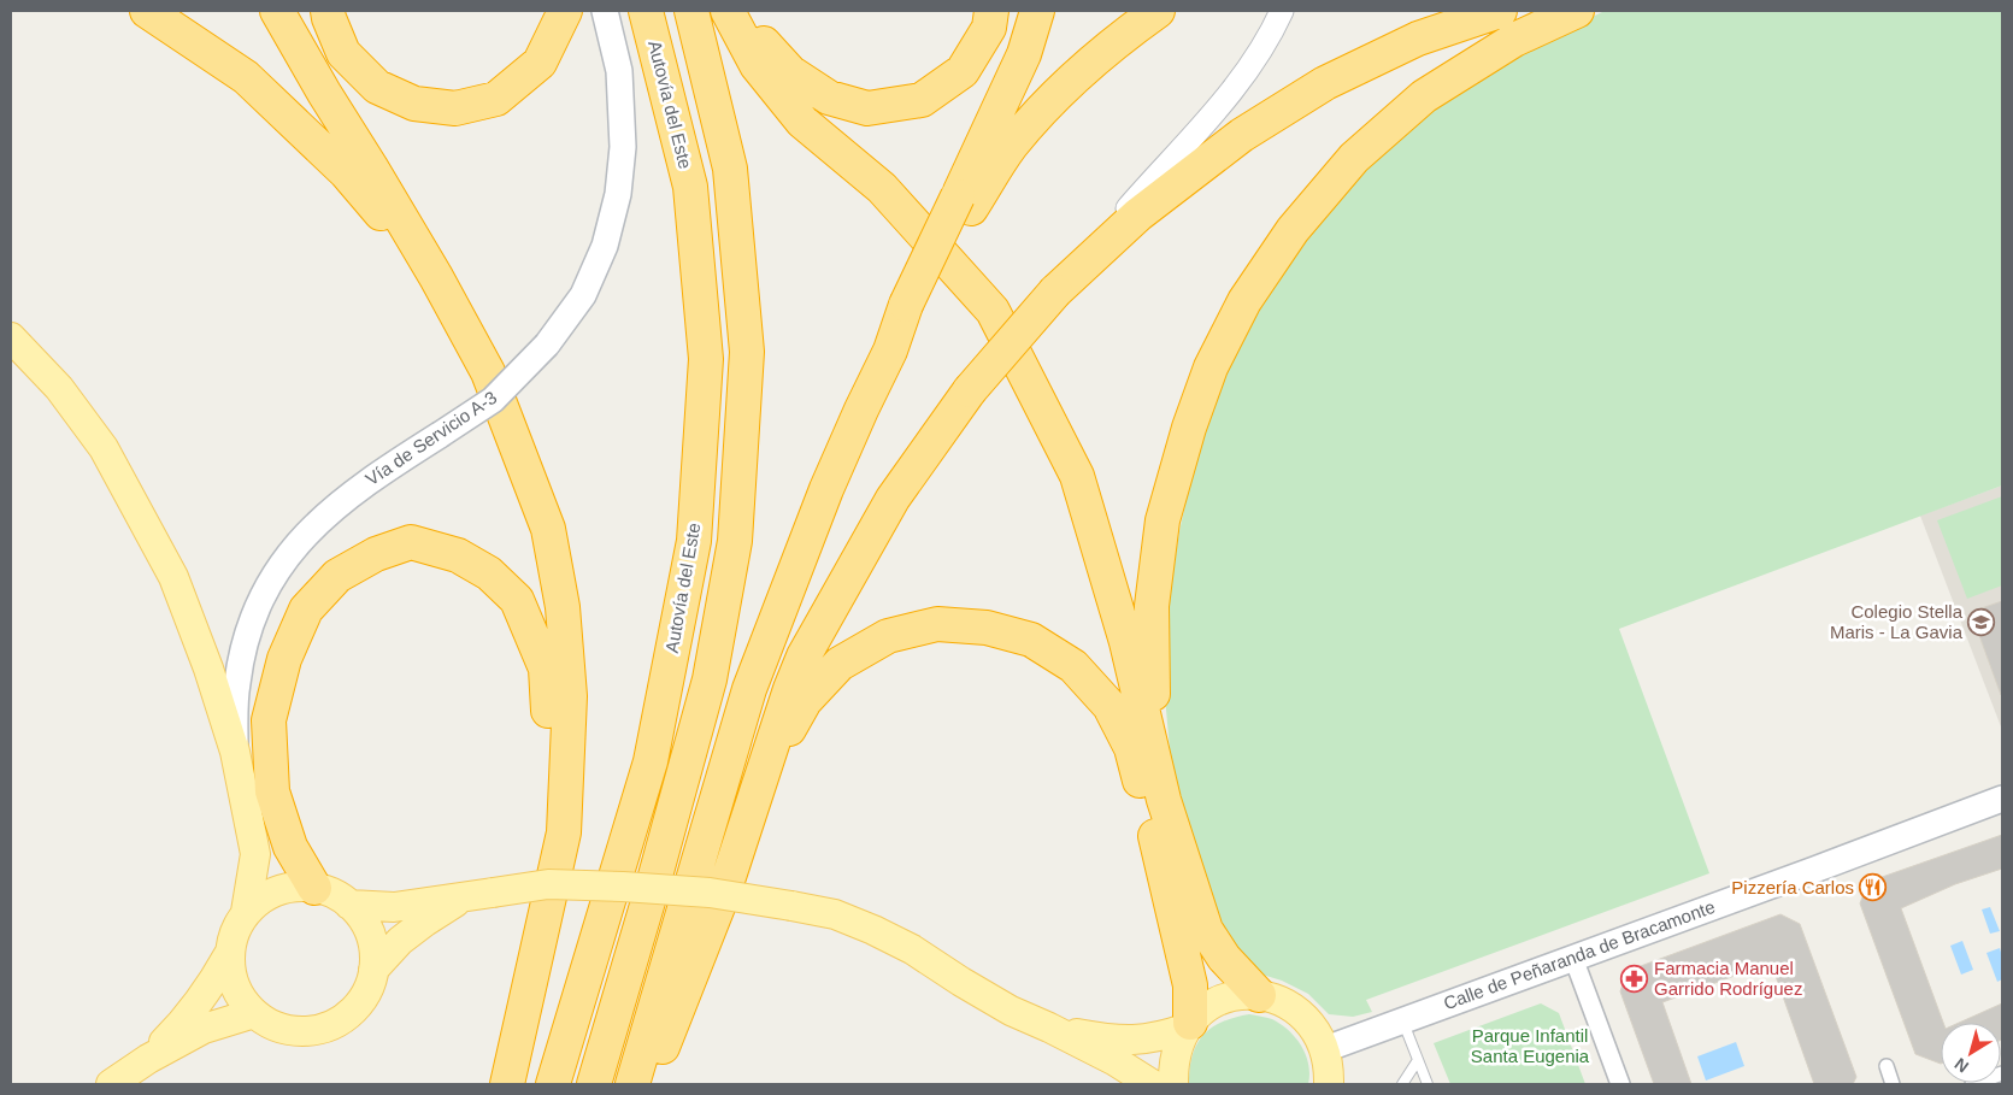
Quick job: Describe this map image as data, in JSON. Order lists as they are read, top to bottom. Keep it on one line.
{"streets":{"highway":["Autovía del Este"],"main road":["Vía de Servicio A-3","Calle de Peñaranda de Bracamonte"]},"parks":["Parque Infantil Santa Eugenia"],"places":{"school or university":["Colegio Stella Maris - La Gavia"],"restaurant":["Pizzería Carlos"],"pharmacy":["Farmacia Manuel Garrido Rodríguez"]},"north":"bottom left"}
